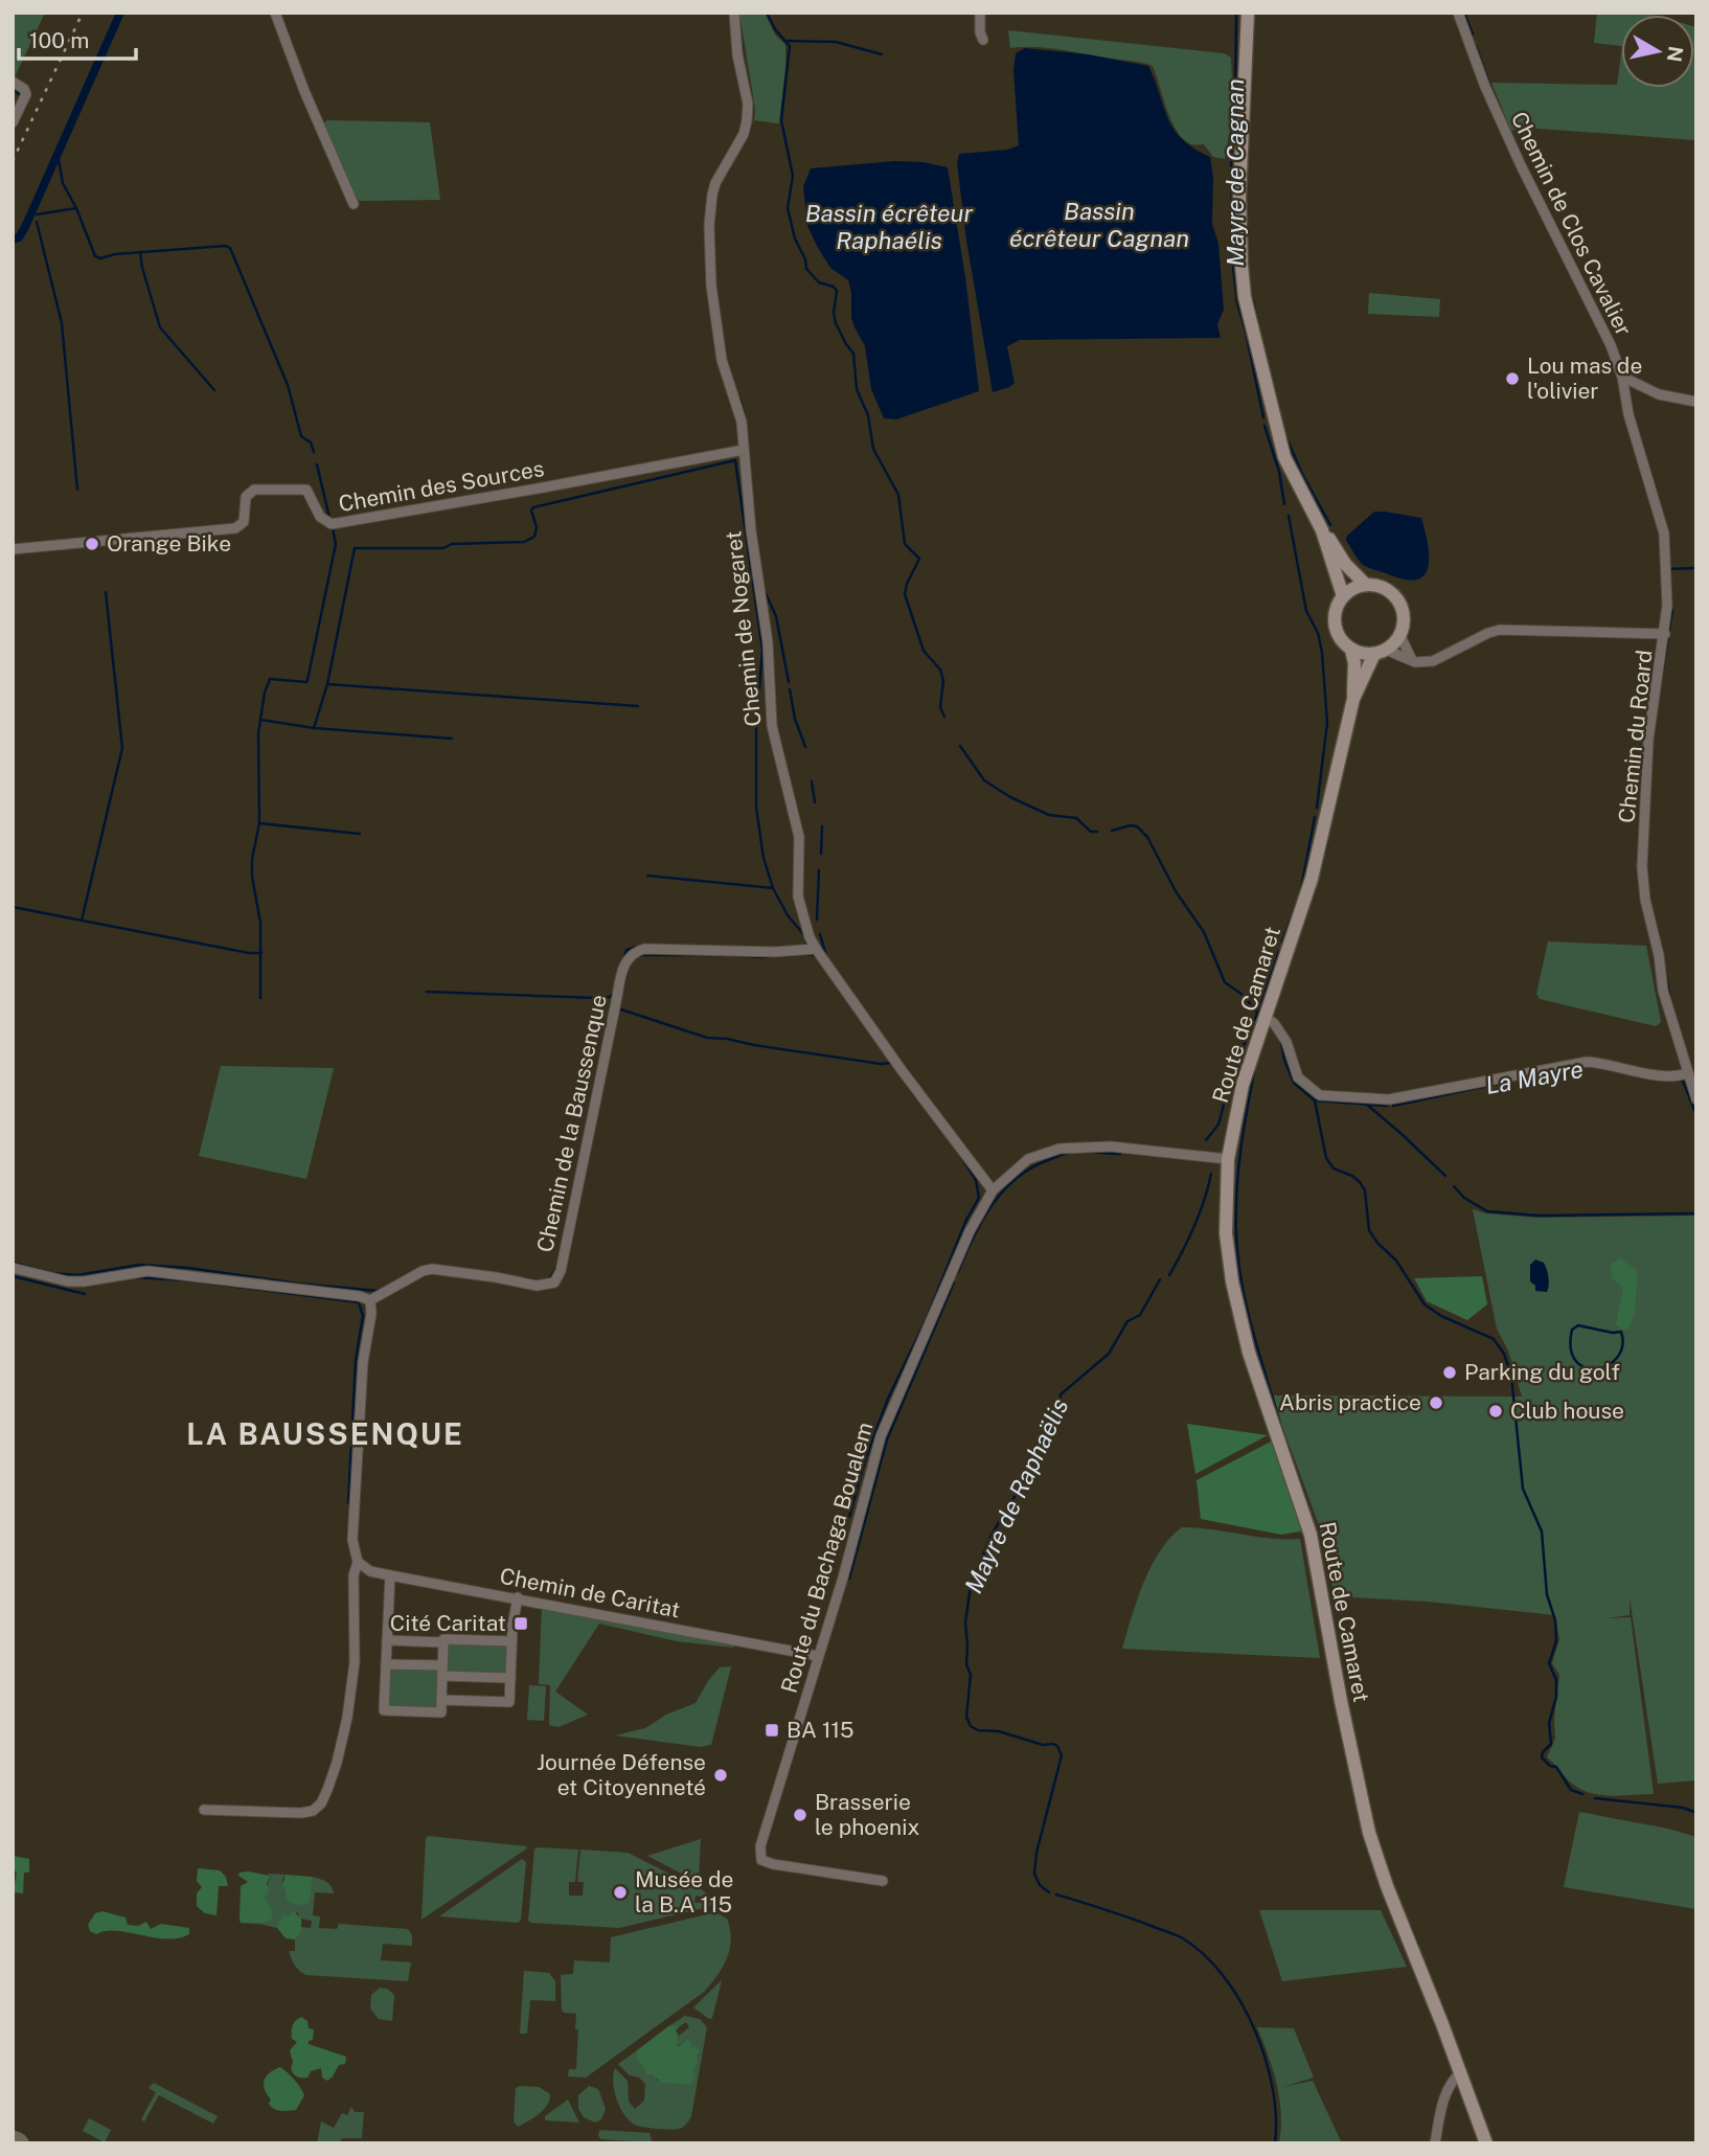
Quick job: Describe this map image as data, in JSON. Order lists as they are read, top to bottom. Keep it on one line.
{"streets":{"main road":["Route de Camaret"],"street":["Chemin de Clos Cavalier","Chemin des Sources","Chemin de Nogaret","Chemin du Roard","Chemin de la Baussenque","Route du Bachaga Boualem","Chemin de Caritat"]},"crossings":[["Chemin de Clos Cavalier","Chemin du Roard"],["Chemin des Sources","Chemin de Nogaret"],["Chemin de Nogaret","Chemin de la Baussenque"],["Chemin de Nogaret","Route du Bachaga Boualem"],["Route de Camaret","Route du Bachaga Boualem"],["Route du Bachaga Boualem","Chemin de Caritat"]],"districts":["LA BAUSSENQUE"],"water":["Mayre de Cagnan","Bassin écrêteur Cagnan","Bassin écrêteur Raphaélis","La Mayre","Mayre de Raphaëlis"],"places":{"other":["Lou mas de l'olivier","Orange Bike","Parking du golf","Abris practice","Club house","Journée Défense et Citoyenneté","Brasserie le phoenix","Musée de la B.A 115"],"transit":["Cité Caritat","BA 115"]},"scale_bar":"100 m","north":"right"}
